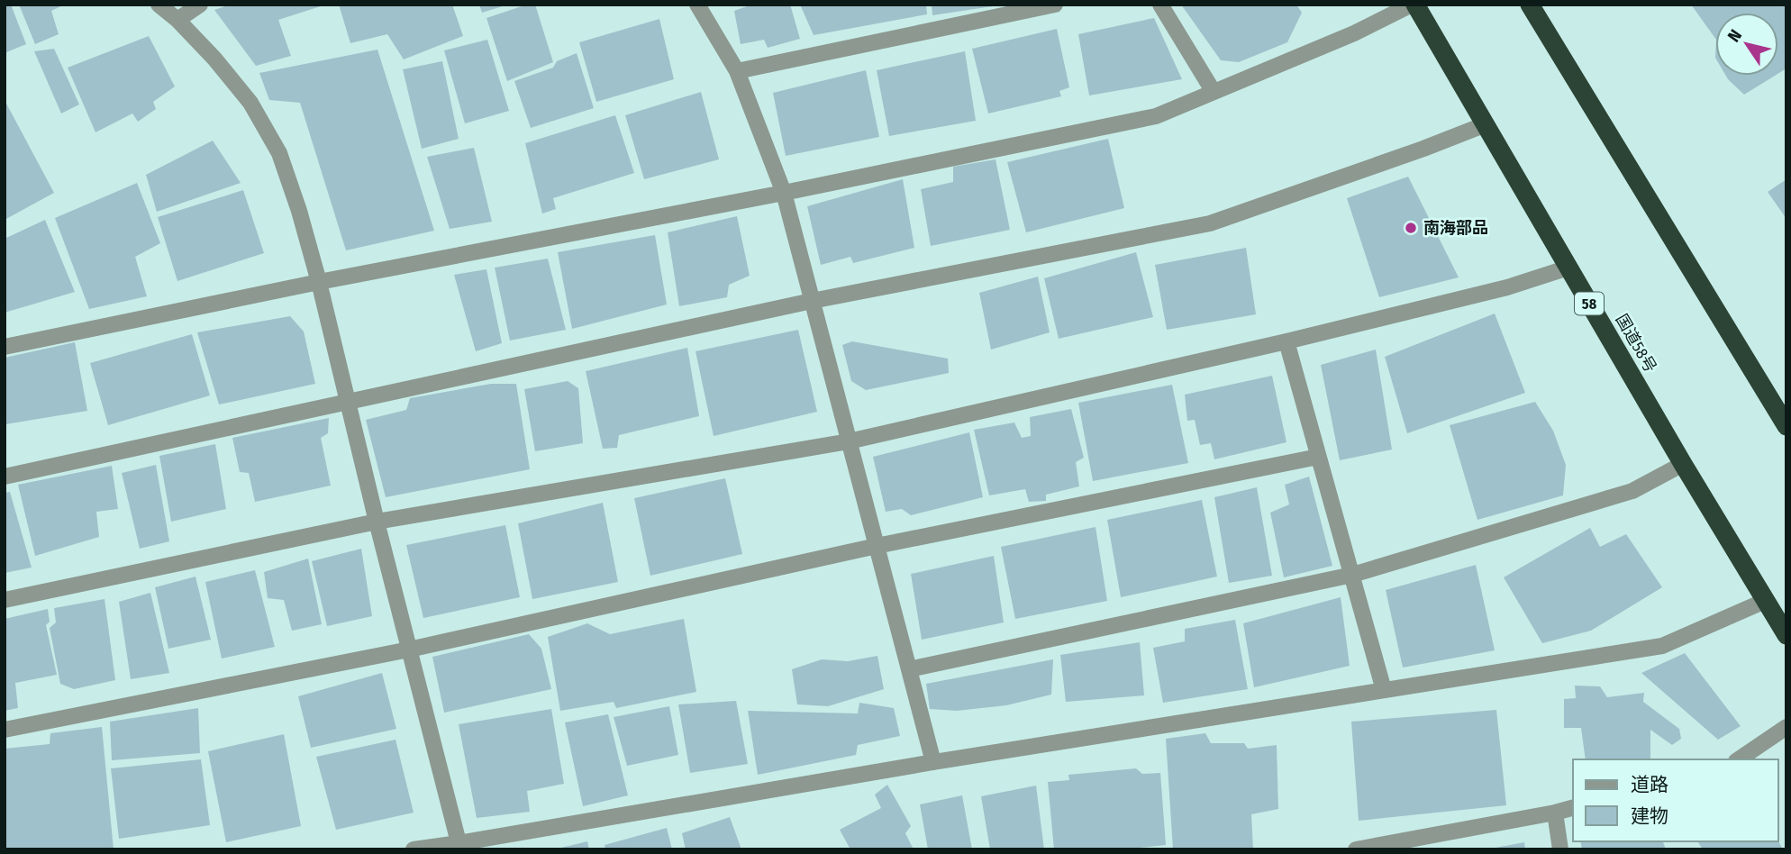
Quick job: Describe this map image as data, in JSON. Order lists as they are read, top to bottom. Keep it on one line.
{"streets":{"highway":["58","国道58号"]},"places":["南海部品"],"legend":["道路","建物"],"north":"top left"}
